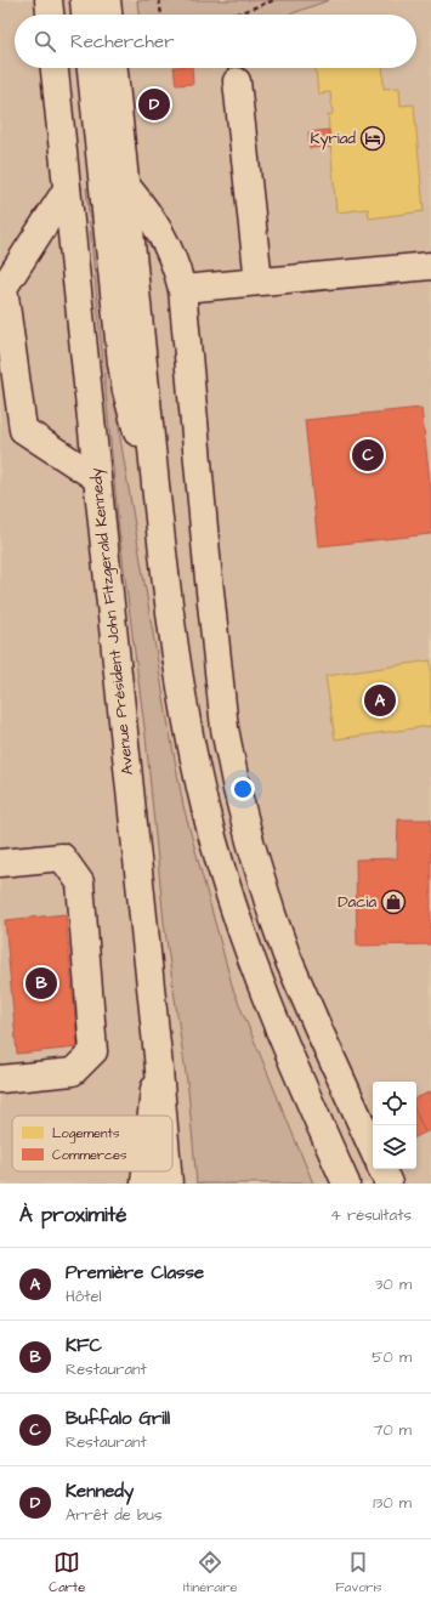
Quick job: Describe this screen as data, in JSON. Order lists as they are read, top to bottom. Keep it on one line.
{"streets":{"main road":["Avenue Président John Fitzgerald Kennedy"]},"places":{"hotel":["Kyriad"],"shop":["Dacia"]},"legend":["Logements","Commerces"],"page":{"search":"Rechercher","pins":["D","C","A","B"],"heading":["À proximité","4 résultats"],"list":[{"mark":"A","name":"Première Classe","note":"Hôtel","value":"30 m"},{"mark":"B","name":"KFC","note":"Restaurant","value":"50 m"},{"mark":"C","name":"Buffalo Grill","note":"Restaurant","value":"70 m"},{"mark":"D","name":"Kennedy","note":"Arrêt de bus","value":"130 m"}],"nav":["Carte","Itinéraire","Favoris"]}}
